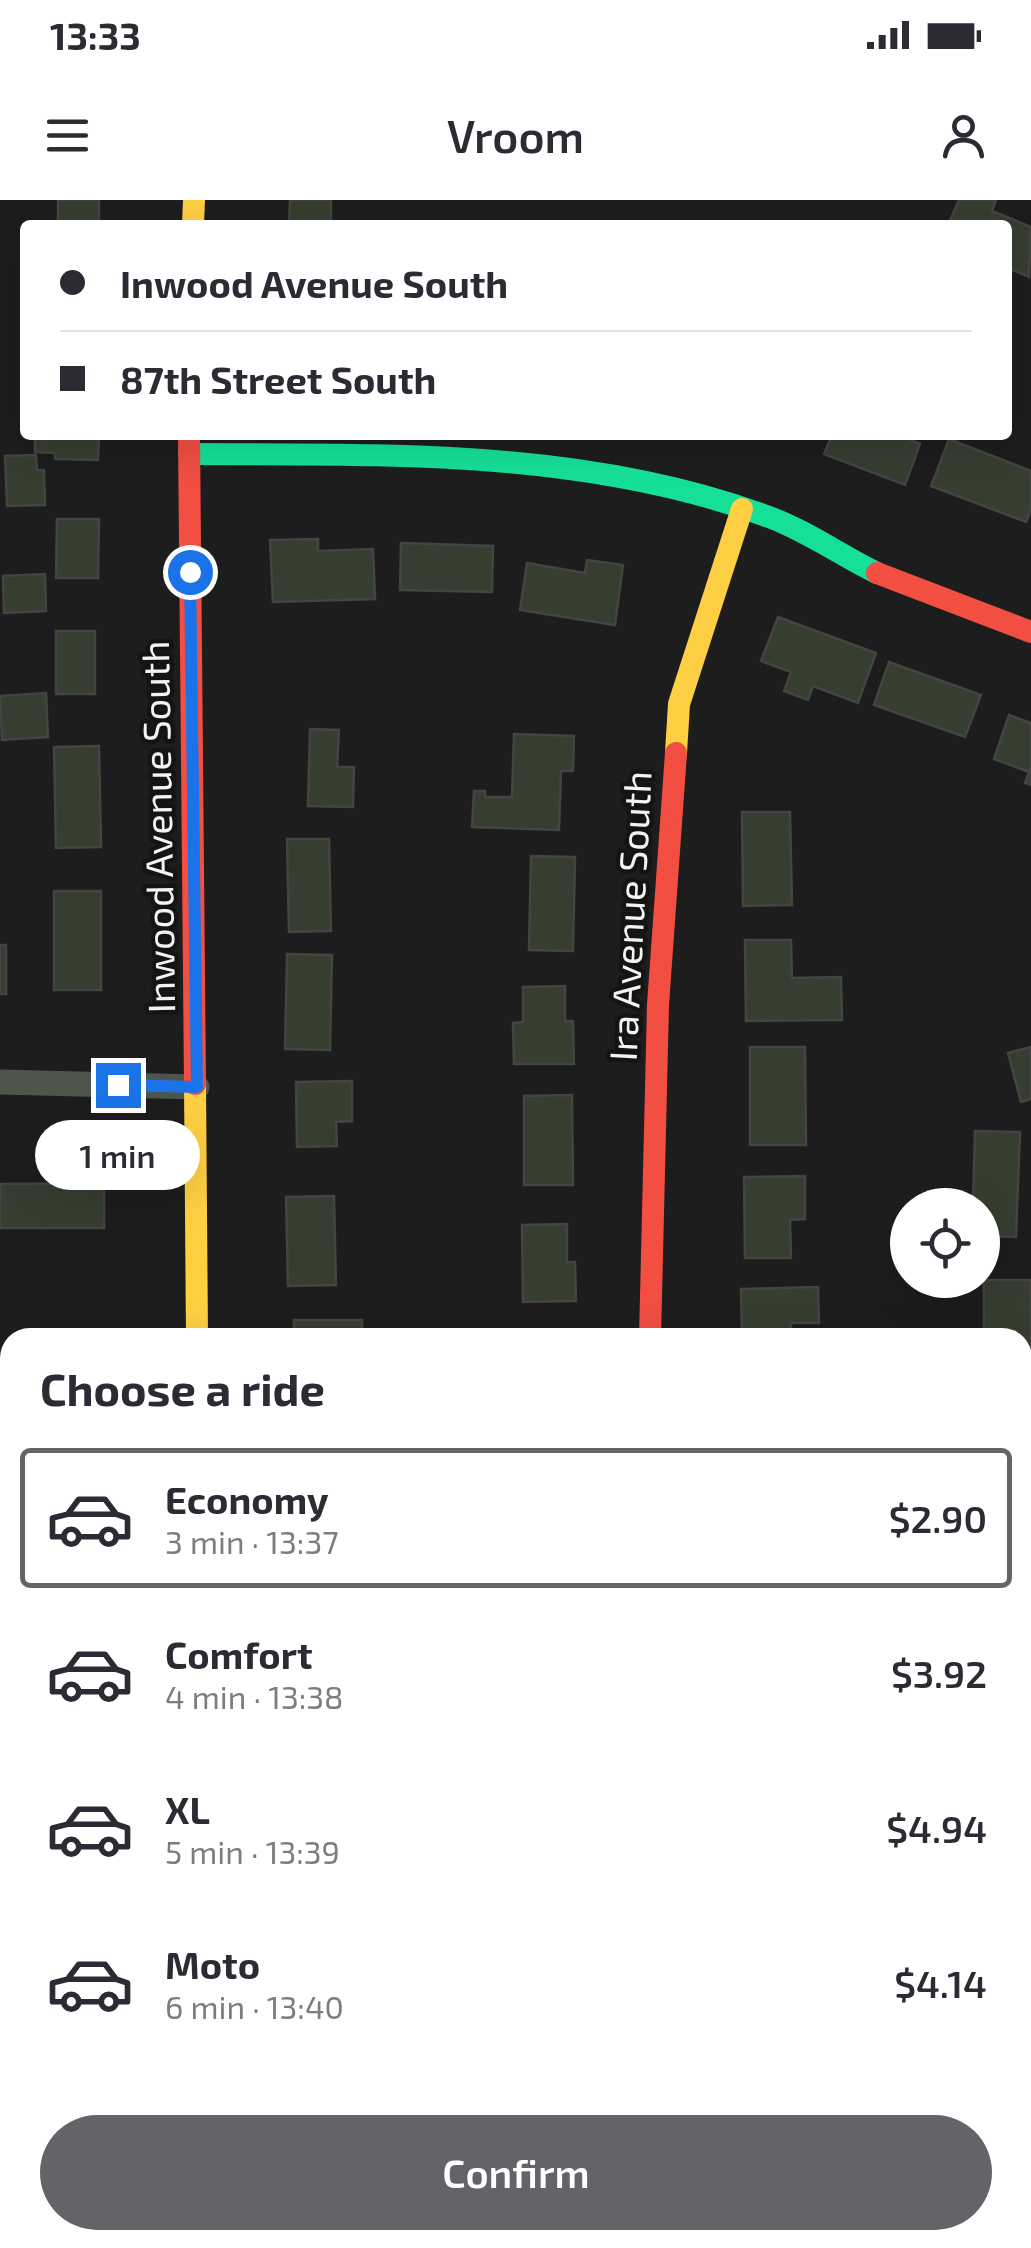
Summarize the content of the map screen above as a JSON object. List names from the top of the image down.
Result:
{
  "streets": {
    "street": ["Inwood Avenue South", "Ira Avenue South"]
  },
  "page": {
    "status": "13:33",
    "header": "Vroom",
    "banner": ["Inwood Avenue South", "87th Street South"],
    "bubble": "1 min",
    "heading": "Choose a ride",
    "list": [
      {
        "name": "Economy",
        "note": "3 min · 13:37",
        "value": "$2.90"
      },
      {
        "name": "Comfort",
        "note": "4 min · 13:38",
        "value": "$3.92"
      },
      {
        "name": "XL",
        "note": "5 min · 13:39",
        "value": "$4.94"
      },
      {
        "name": "Moto",
        "note": "6 min · 13:40",
        "value": "$4.14"
      }
    ],
    "buttons": "Confirm"
  }
}
